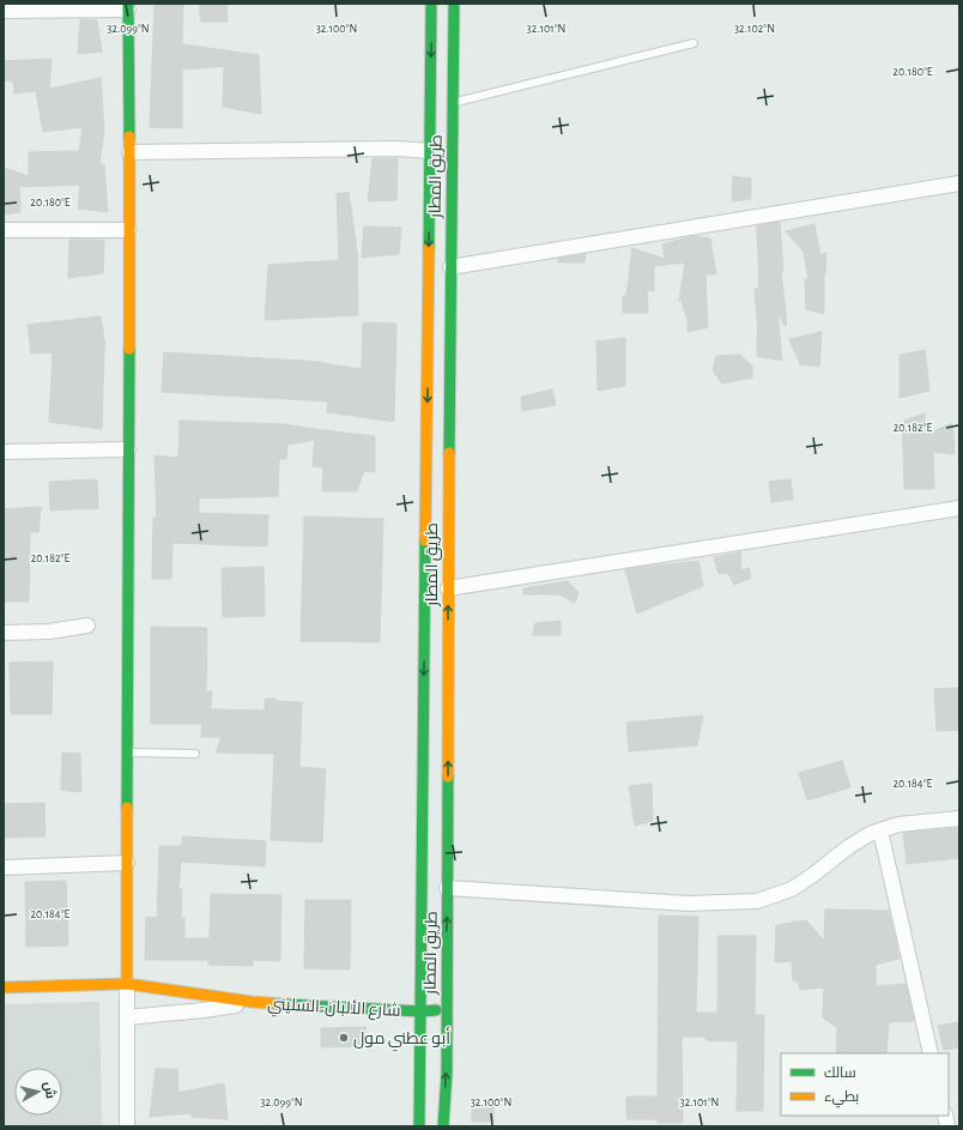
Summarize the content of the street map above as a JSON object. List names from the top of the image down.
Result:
{
  "streets": {
    "main road": ["طريق المطار", "شارع الألبان-السليني"]
  },
  "crossings": [
    ["طريق المطار", "شارع الألبان-السليني"]
  ],
  "places": ["أبو عطني مول"],
  "legend": ["سالك", "بطيء"],
  "north": "right",
  "coordinates": [
    "32.099°N",
    "32.100°N",
    "32.101°N",
    "32.102°N",
    "20.180°E",
    "20.182°E",
    "20.184°E"
  ]
}
